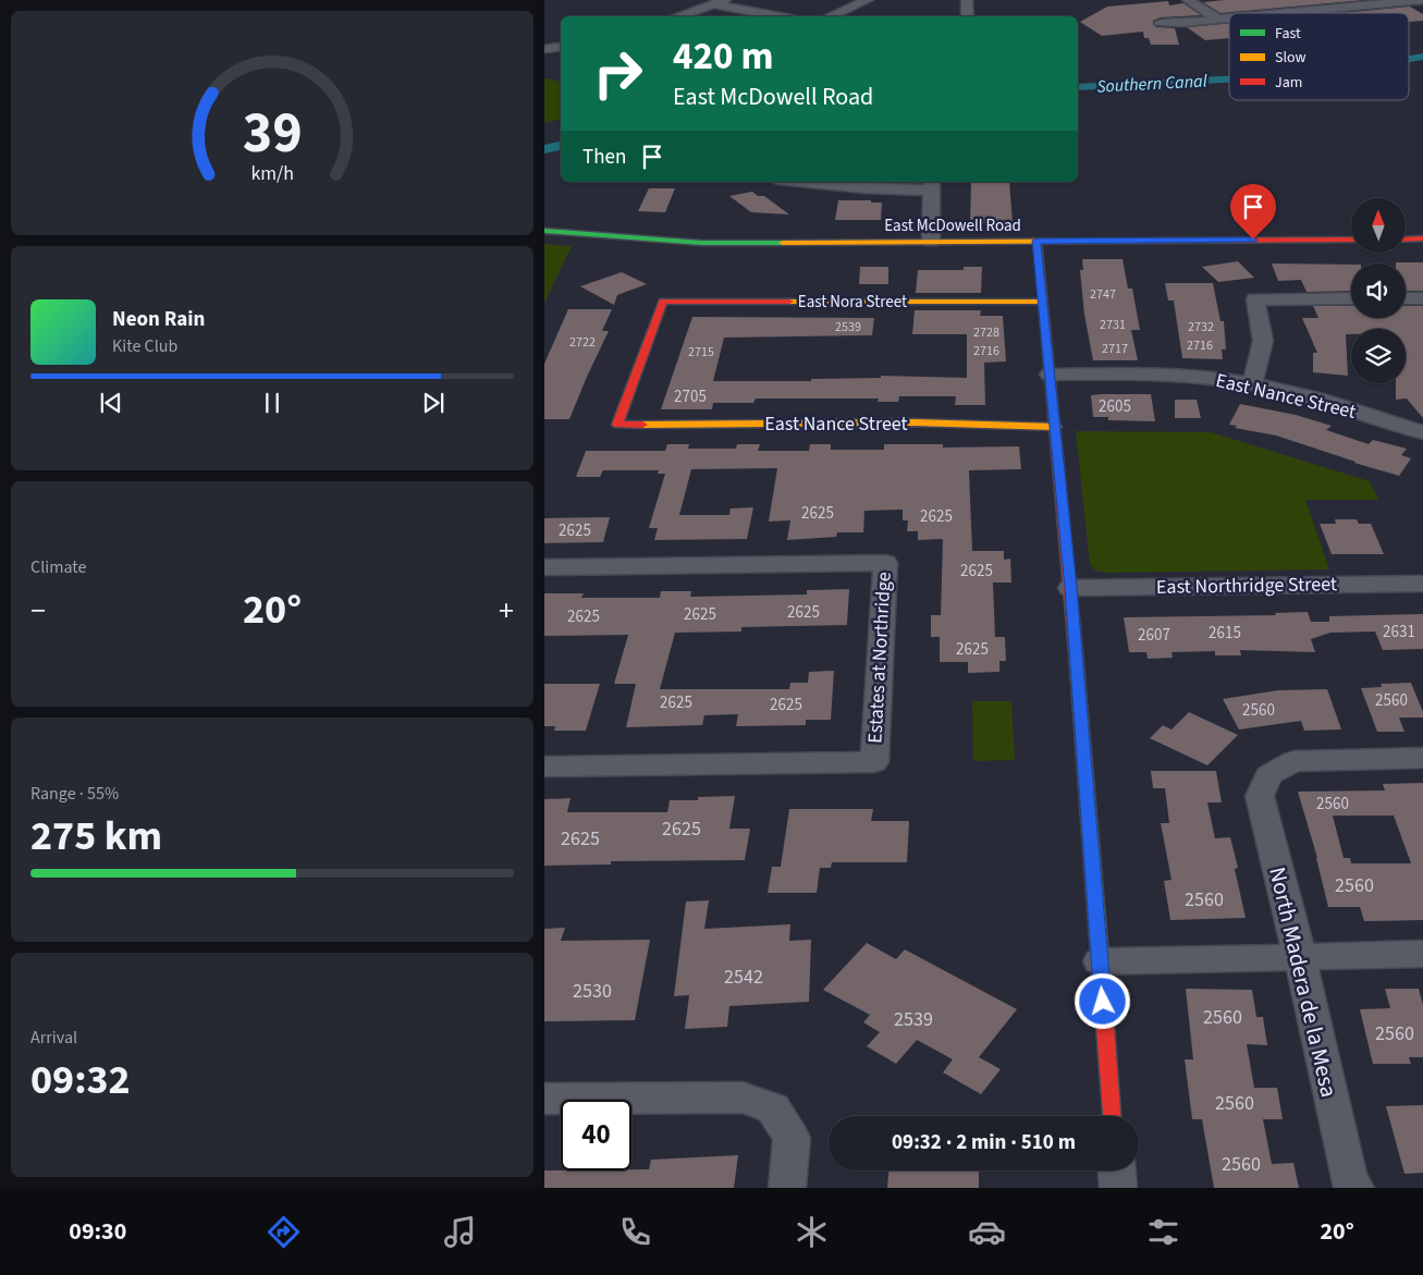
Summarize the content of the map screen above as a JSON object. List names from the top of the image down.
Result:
{
  "streets": {
    "street": [
      "East McDowell Road",
      "East Nora Street",
      "East Nance Street",
      "East Northridge Street",
      "Estates at Northridge",
      "North Madera de la Mesa"
    ]
  },
  "crossings": [
    ["East Nora Street", "East Nance Street"]
  ],
  "water": ["Southern Canal"],
  "house_numbers": [
    "2747",
    "2731",
    "2539",
    "2732",
    "2728",
    "2722",
    "2716",
    "2717",
    "2716",
    "2715",
    "2705",
    "2605",
    "2625",
    "2625",
    "2625",
    "2625",
    "2625",
    "2625",
    "2625",
    "2631",
    "2615",
    "2607",
    "2625",
    "2560",
    "2625",
    "2625",
    "2560",
    "2560",
    "2625",
    "2625",
    "2560",
    "2560",
    "2542",
    "2530",
    "2560",
    "2539",
    "2560",
    "2560",
    "2560"
  ],
  "legend": ["Fast", "Slow", "Jam"],
  "north": "top",
  "page": {
    "turn": ["420 m", "East McDowell Road"],
    "then": "Then",
    "song": ["Neon Rain", "Kite Club"],
    "tile": [
      "Climate",
      ["Range · 55%", "275 km"],
      ["Arrival", "09:32"]
    ],
    "heat": ["−", "20°", "+"],
    "limit": "40",
    "trip": "09:32 · 2 min · 510 m",
    "tabs": ["09:30", "20°"],
    "gauge": ["39", "km/h"]
  }
}
